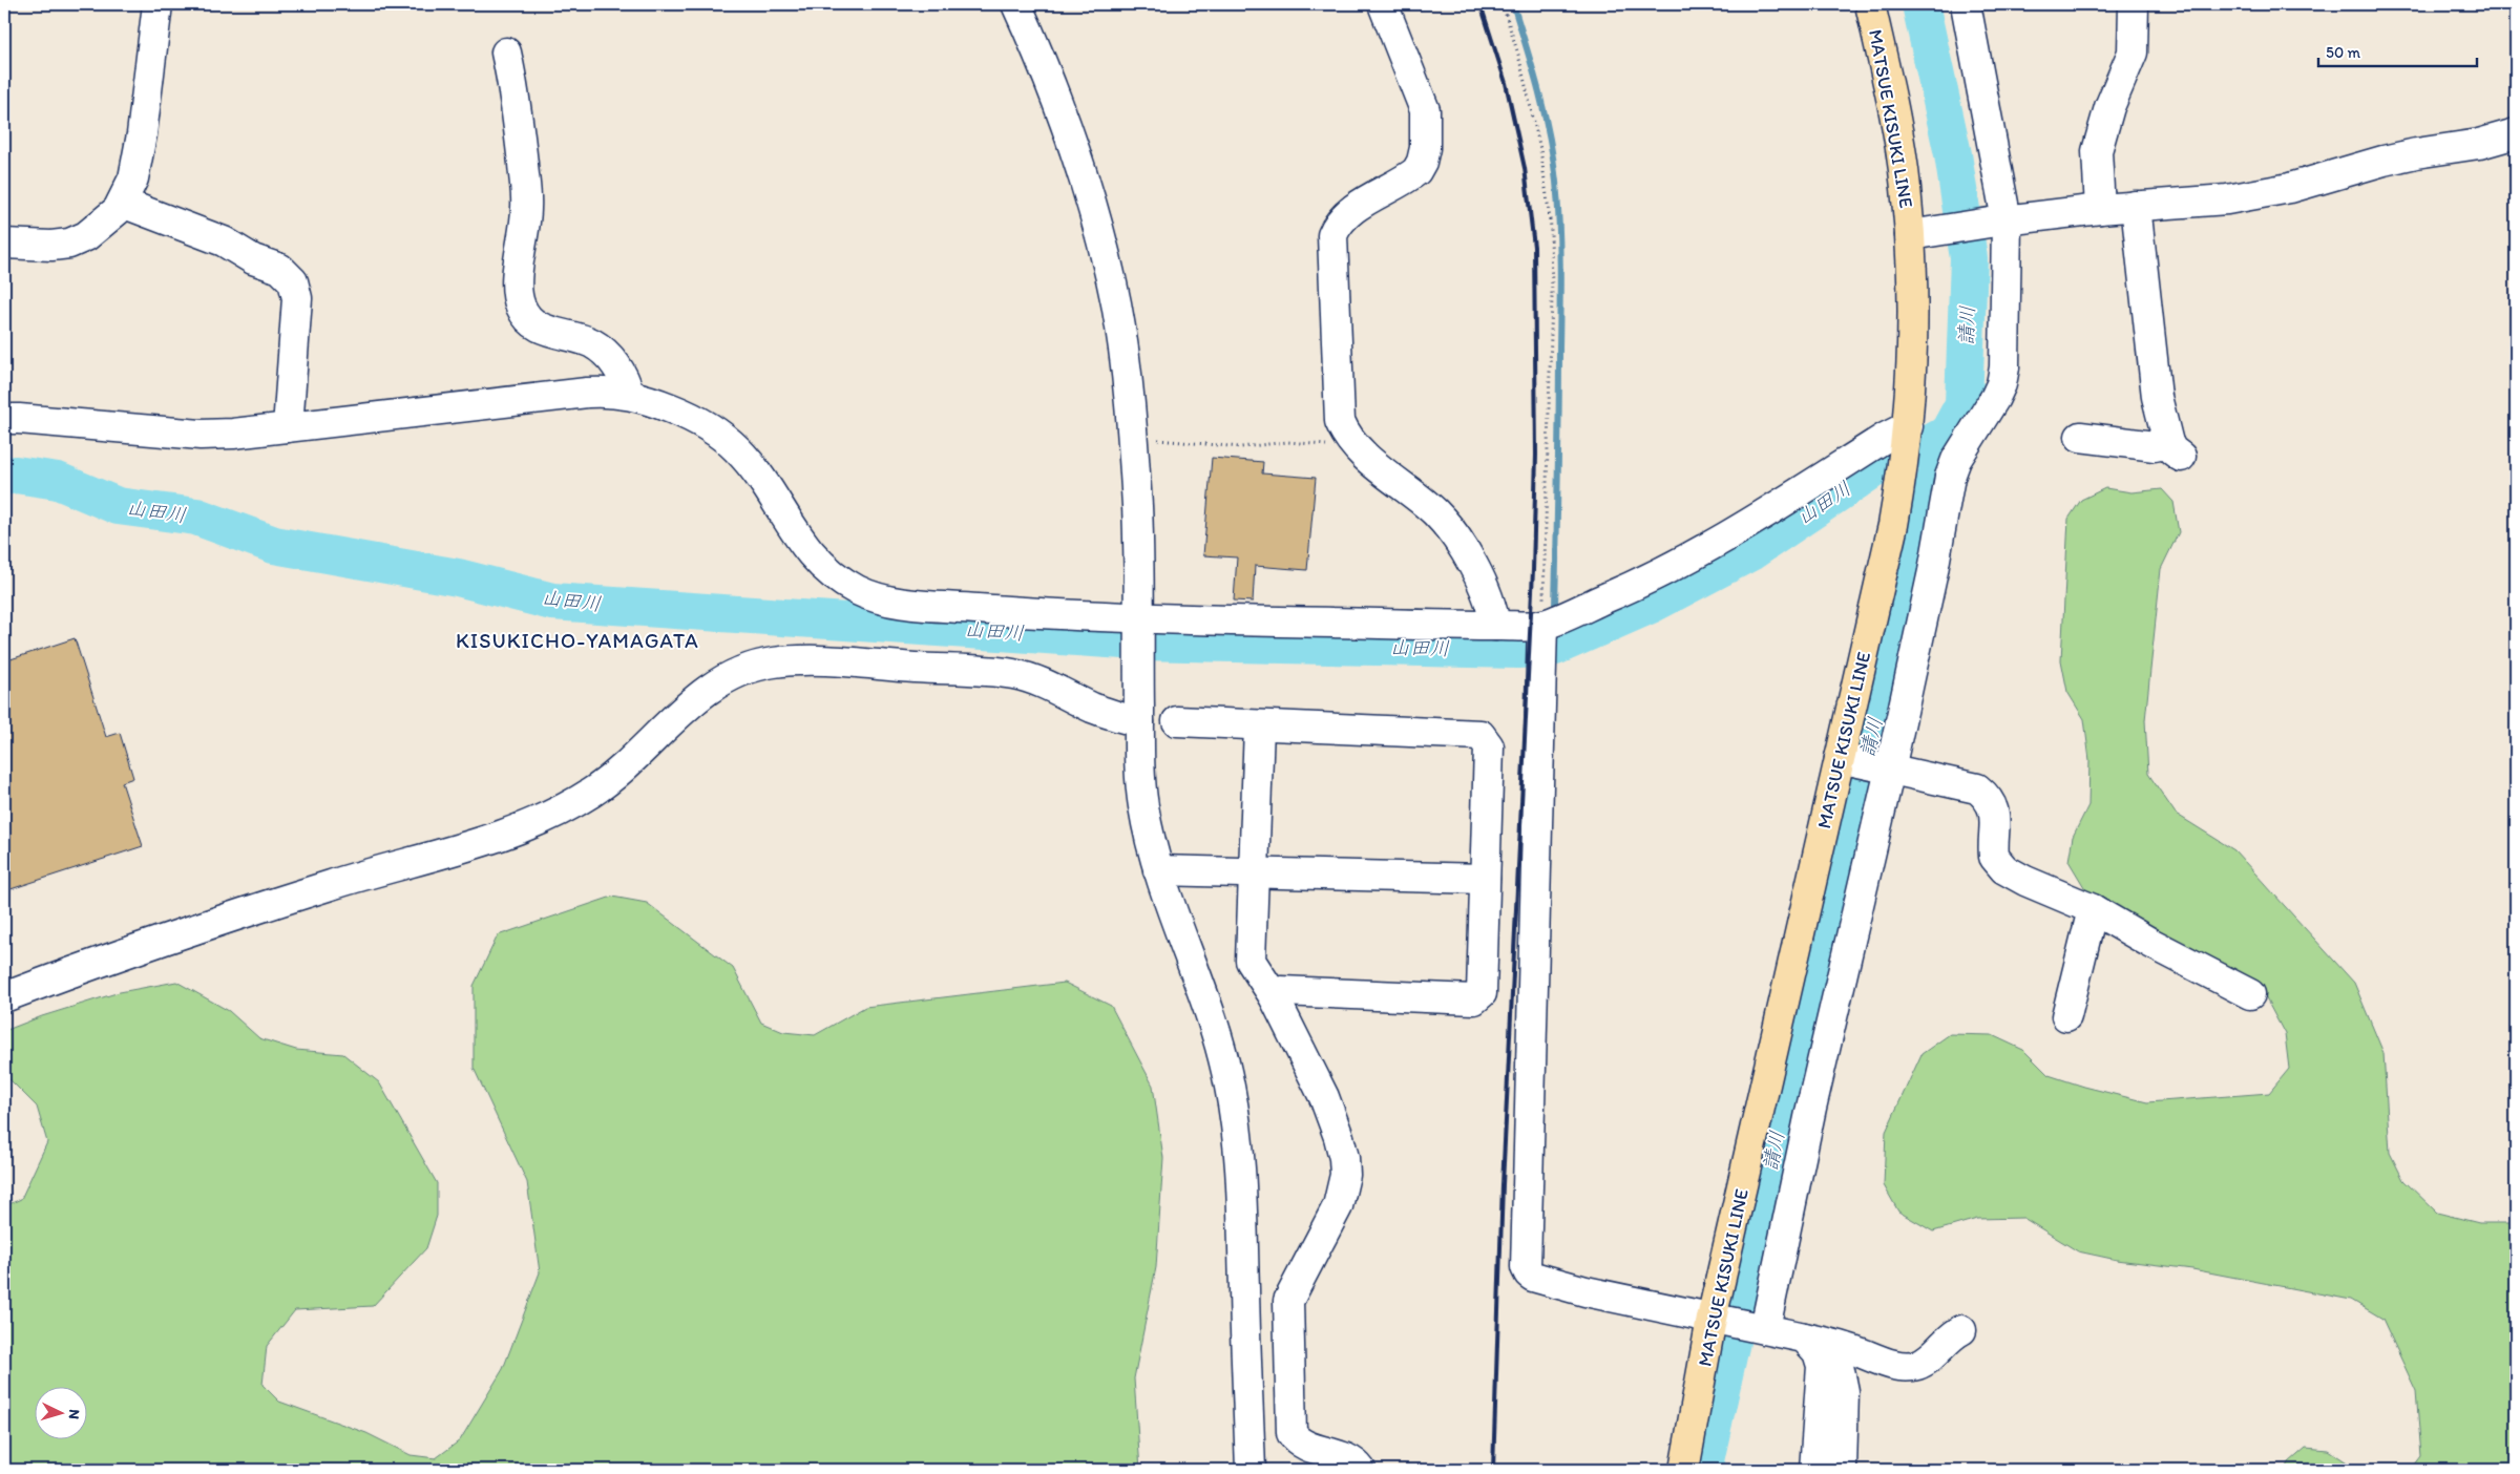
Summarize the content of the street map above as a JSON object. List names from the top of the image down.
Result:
{
  "streets": {
    "main road": ["MATSUE KISUKI LINE"]
  },
  "districts": ["KISUKICHO-YAMAGATA"],
  "water": ["請川", "山田川"],
  "scale_bar": "50 m",
  "north": "right"
}
